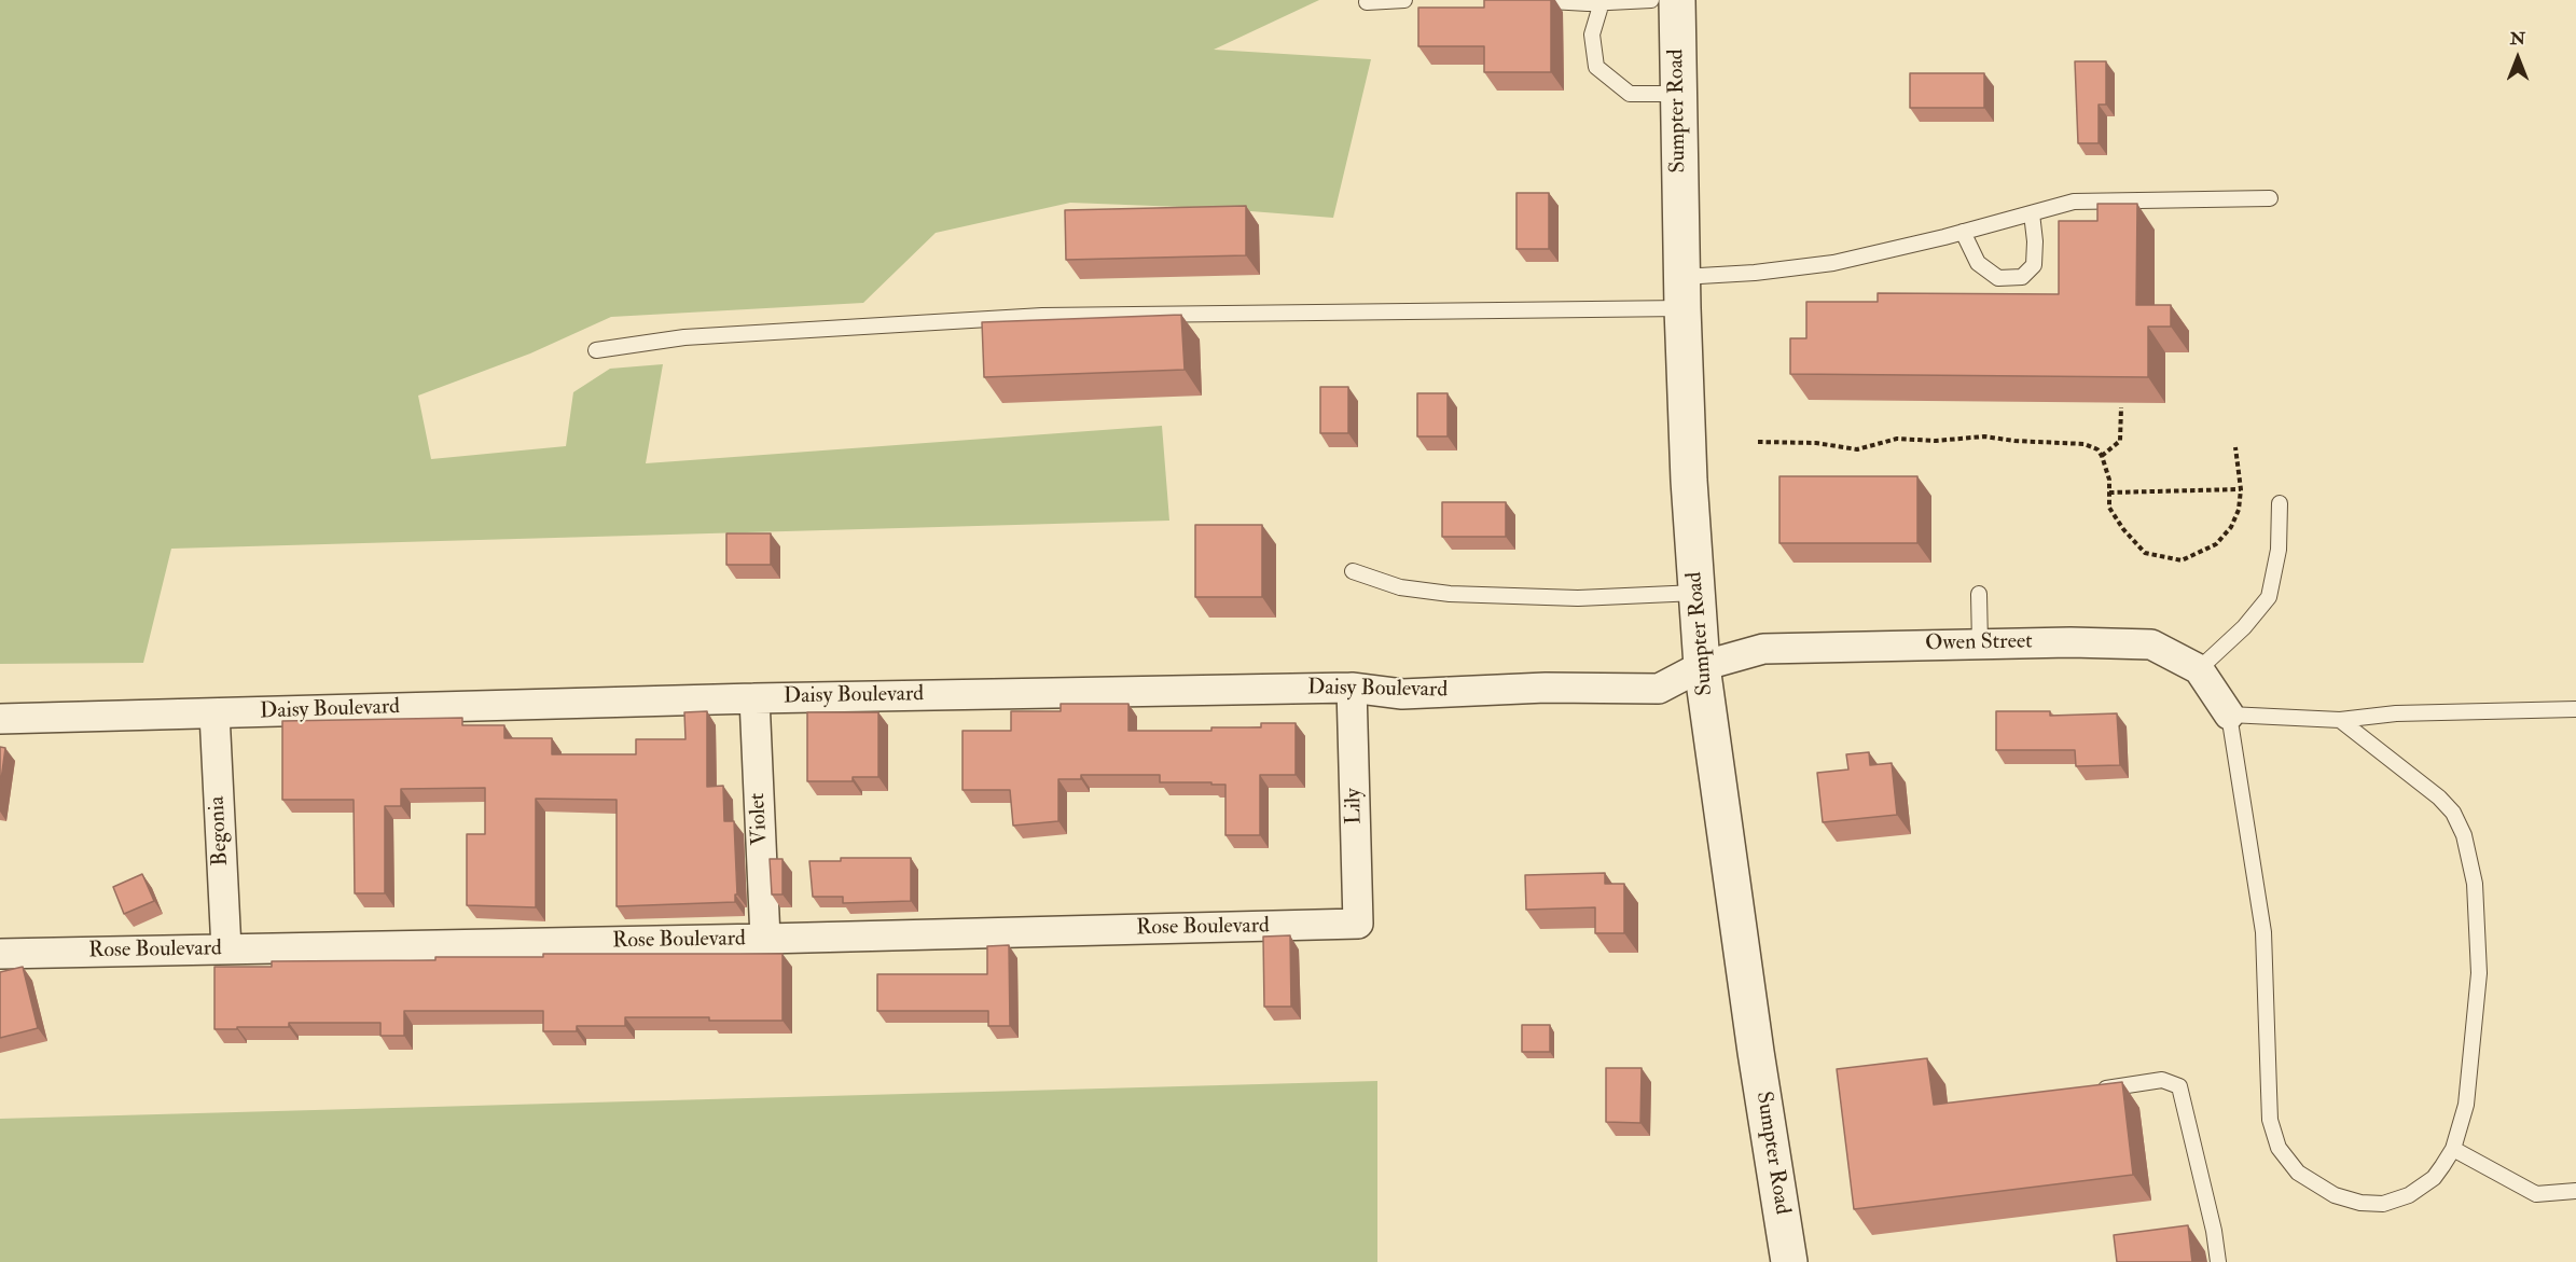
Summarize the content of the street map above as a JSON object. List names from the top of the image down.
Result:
{
  "streets": {
    "street": [
      "Sumpter Road",
      "Owen Street",
      "Daisy Boulevard",
      "Lily",
      "Violet",
      "Begonia",
      "Rose Boulevard"
    ]
  },
  "crossings": [
    ["Sumpter Road", "Owen Street"],
    ["Sumpter Road", "Daisy Boulevard"],
    ["Owen Street", "Daisy Boulevard"],
    ["Daisy Boulevard", "Lily"],
    ["Daisy Boulevard", "Violet"],
    ["Daisy Boulevard", "Begonia"],
    ["Lily", "Rose Boulevard"],
    ["Violet", "Rose Boulevard"],
    ["Begonia", "Rose Boulevard"]
  ],
  "north": "top"
}
